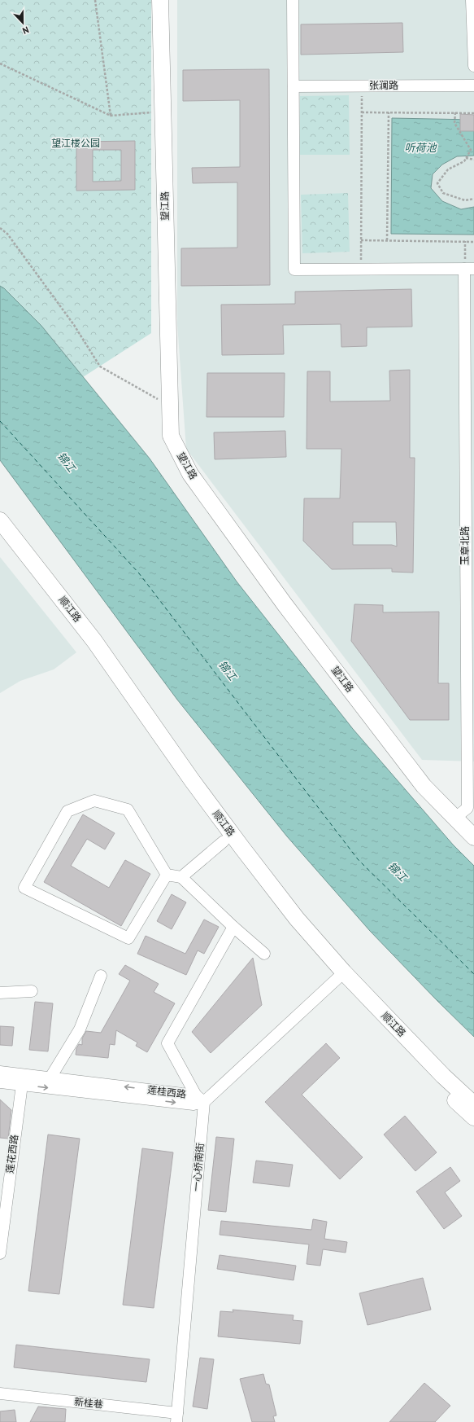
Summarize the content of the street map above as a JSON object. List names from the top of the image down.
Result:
{
  "streets": {
    "main road": ["望江路", "顺江路"],
    "street": [
      "张澜路",
      "玉章北路",
      "莲桂西路",
      "莲花西路",
      "一心桥南街",
      "新桂巷"
    ]
  },
  "crossings": [
    ["望江路", "玉章北路"],
    ["莲桂西路", "莲花西路"],
    ["莲桂西路", "一心桥南街"],
    ["一心桥南街", "新桂巷"]
  ],
  "water": ["听荷池", "锦江"],
  "parks": ["望江楼公园"],
  "north": "bottom"
}
